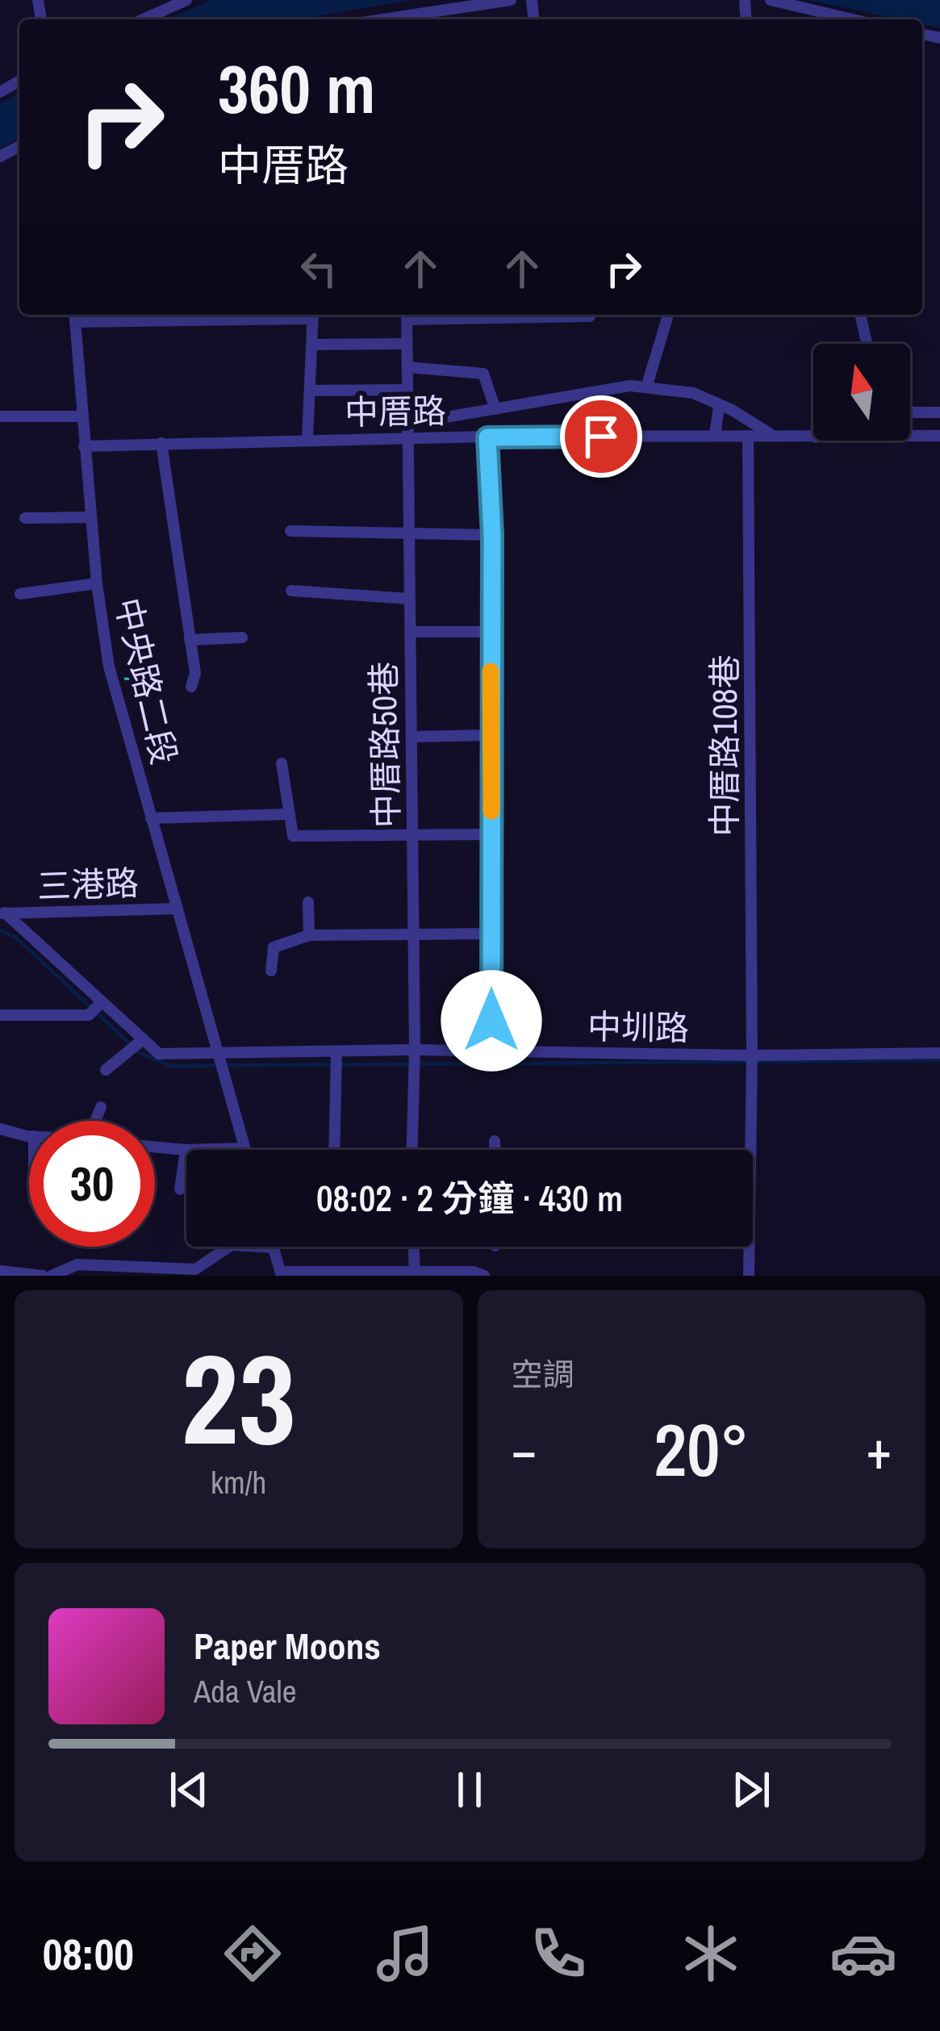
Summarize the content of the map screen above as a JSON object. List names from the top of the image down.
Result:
{
  "streets": {
    "street": [
      "中厝路",
      "中央路二段",
      "中厝路50巷",
      "中厝路108巷",
      "三港路",
      "中圳路"
    ]
  },
  "crossings": [
    ["中厝路", "中央路二段"],
    ["中厝路", "中厝路50巷"],
    ["中厝路", "中厝路108巷"],
    ["中央路二段", "三港路"],
    ["中央路二段", "中圳路"],
    ["中厝路50巷", "中圳路"],
    ["中厝路108巷", "中圳路"]
  ],
  "north": "top",
  "page": {
    "turn": ["360 m", "中厝路"],
    "limit": "30",
    "trip": "08:02 · 2 分鐘 · 430 m",
    "tile": [
      ["23", "km/h"],
      "空調"
    ],
    "heat": ["−", "20°", "+"],
    "song": ["Paper Moons", "Ada Vale"],
    "tabs": "08:00"
  }
}
